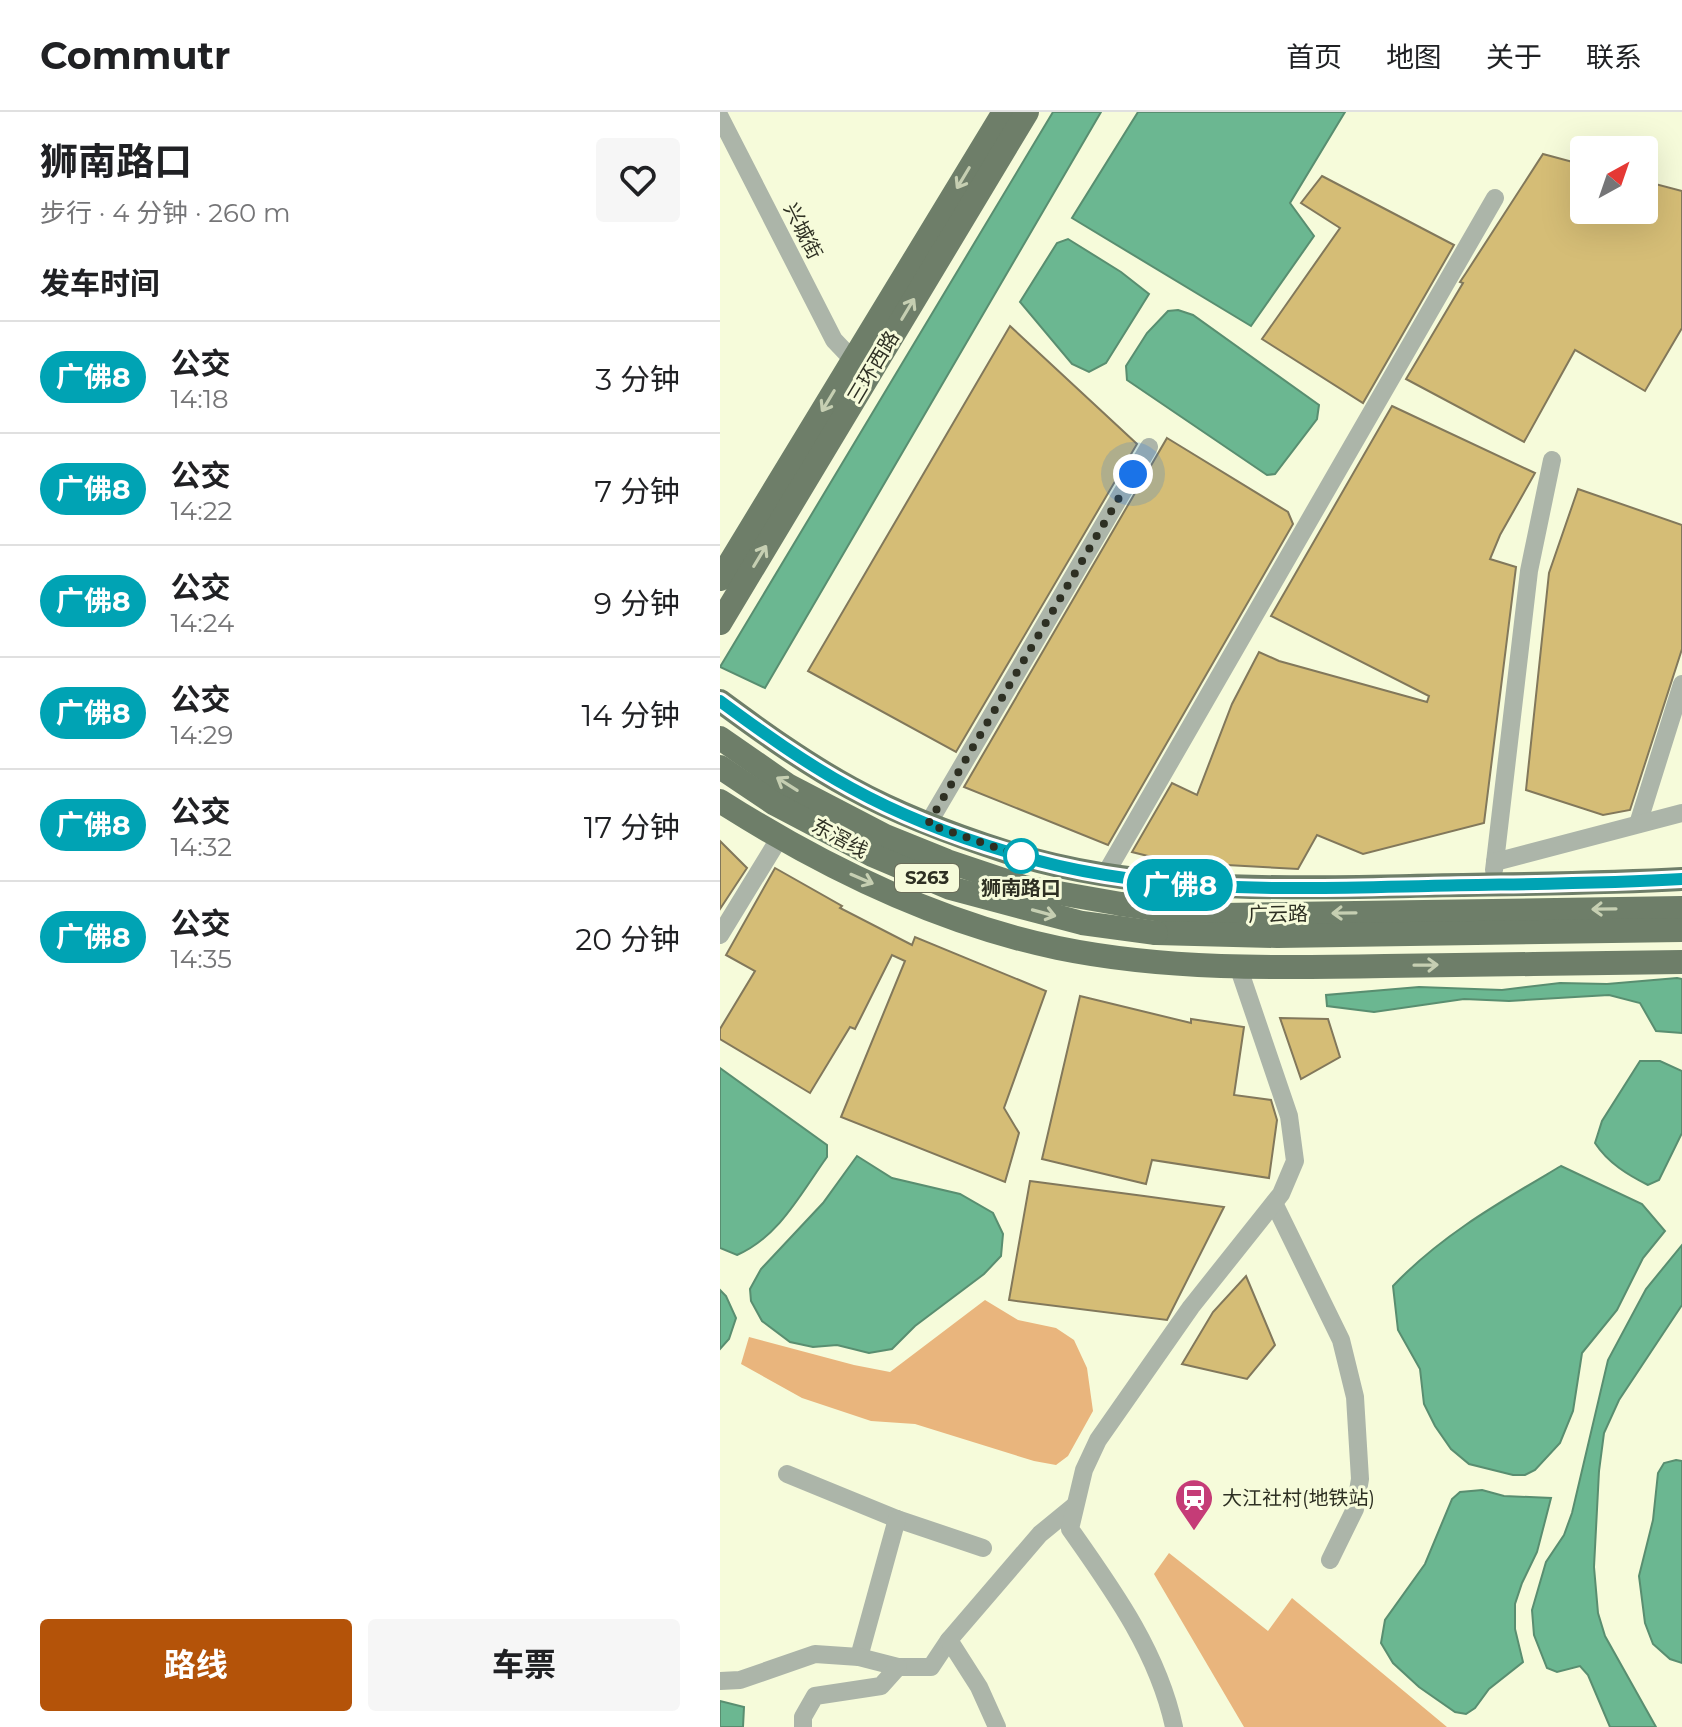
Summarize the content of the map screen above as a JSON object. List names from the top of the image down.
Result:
{
  "streets": {
    "main road": [
      "三环西路",
      "东滘线",
      "S263",
      "广云路"
    ],
    "street": ["兴城街"]
  },
  "crossings": [
    ["兴城街", "三环西路"],
    ["东滘线", "广云路"]
  ],
  "places": {
    "other": ["狮南路口"],
    "station": ["大江社村(地铁站)"]
  },
  "lines": ["bus line 广佛8"],
  "north": "top right",
  "page": {
    "header": "Commutr",
    "nav": [
      "首页",
      "地图",
      "关于",
      "联系"
    ],
    "heading": [
      ["狮南路口", "步行 · 4 分钟 · 260 m"],
      "发车时间"
    ],
    "on_map": "广佛8",
    "list": [
      {
        "mark": "广佛8",
        "name": "公交",
        "note": "14:18",
        "value": "3 分钟"
      },
      {
        "mark": "广佛8",
        "name": "公交",
        "note": "14:22",
        "value": "7 分钟"
      },
      {
        "mark": "广佛8",
        "name": "公交",
        "note": "14:24",
        "value": "9 分钟"
      },
      {
        "mark": "广佛8",
        "name": "公交",
        "note": "14:29",
        "value": "14 分钟"
      },
      {
        "mark": "广佛8",
        "name": "公交",
        "note": "14:32",
        "value": "17 分钟"
      },
      {
        "mark": "广佛8",
        "name": "公交",
        "note": "14:35",
        "value": "20 分钟"
      }
    ],
    "buttons": ["路线", "车票"]
  }
}
